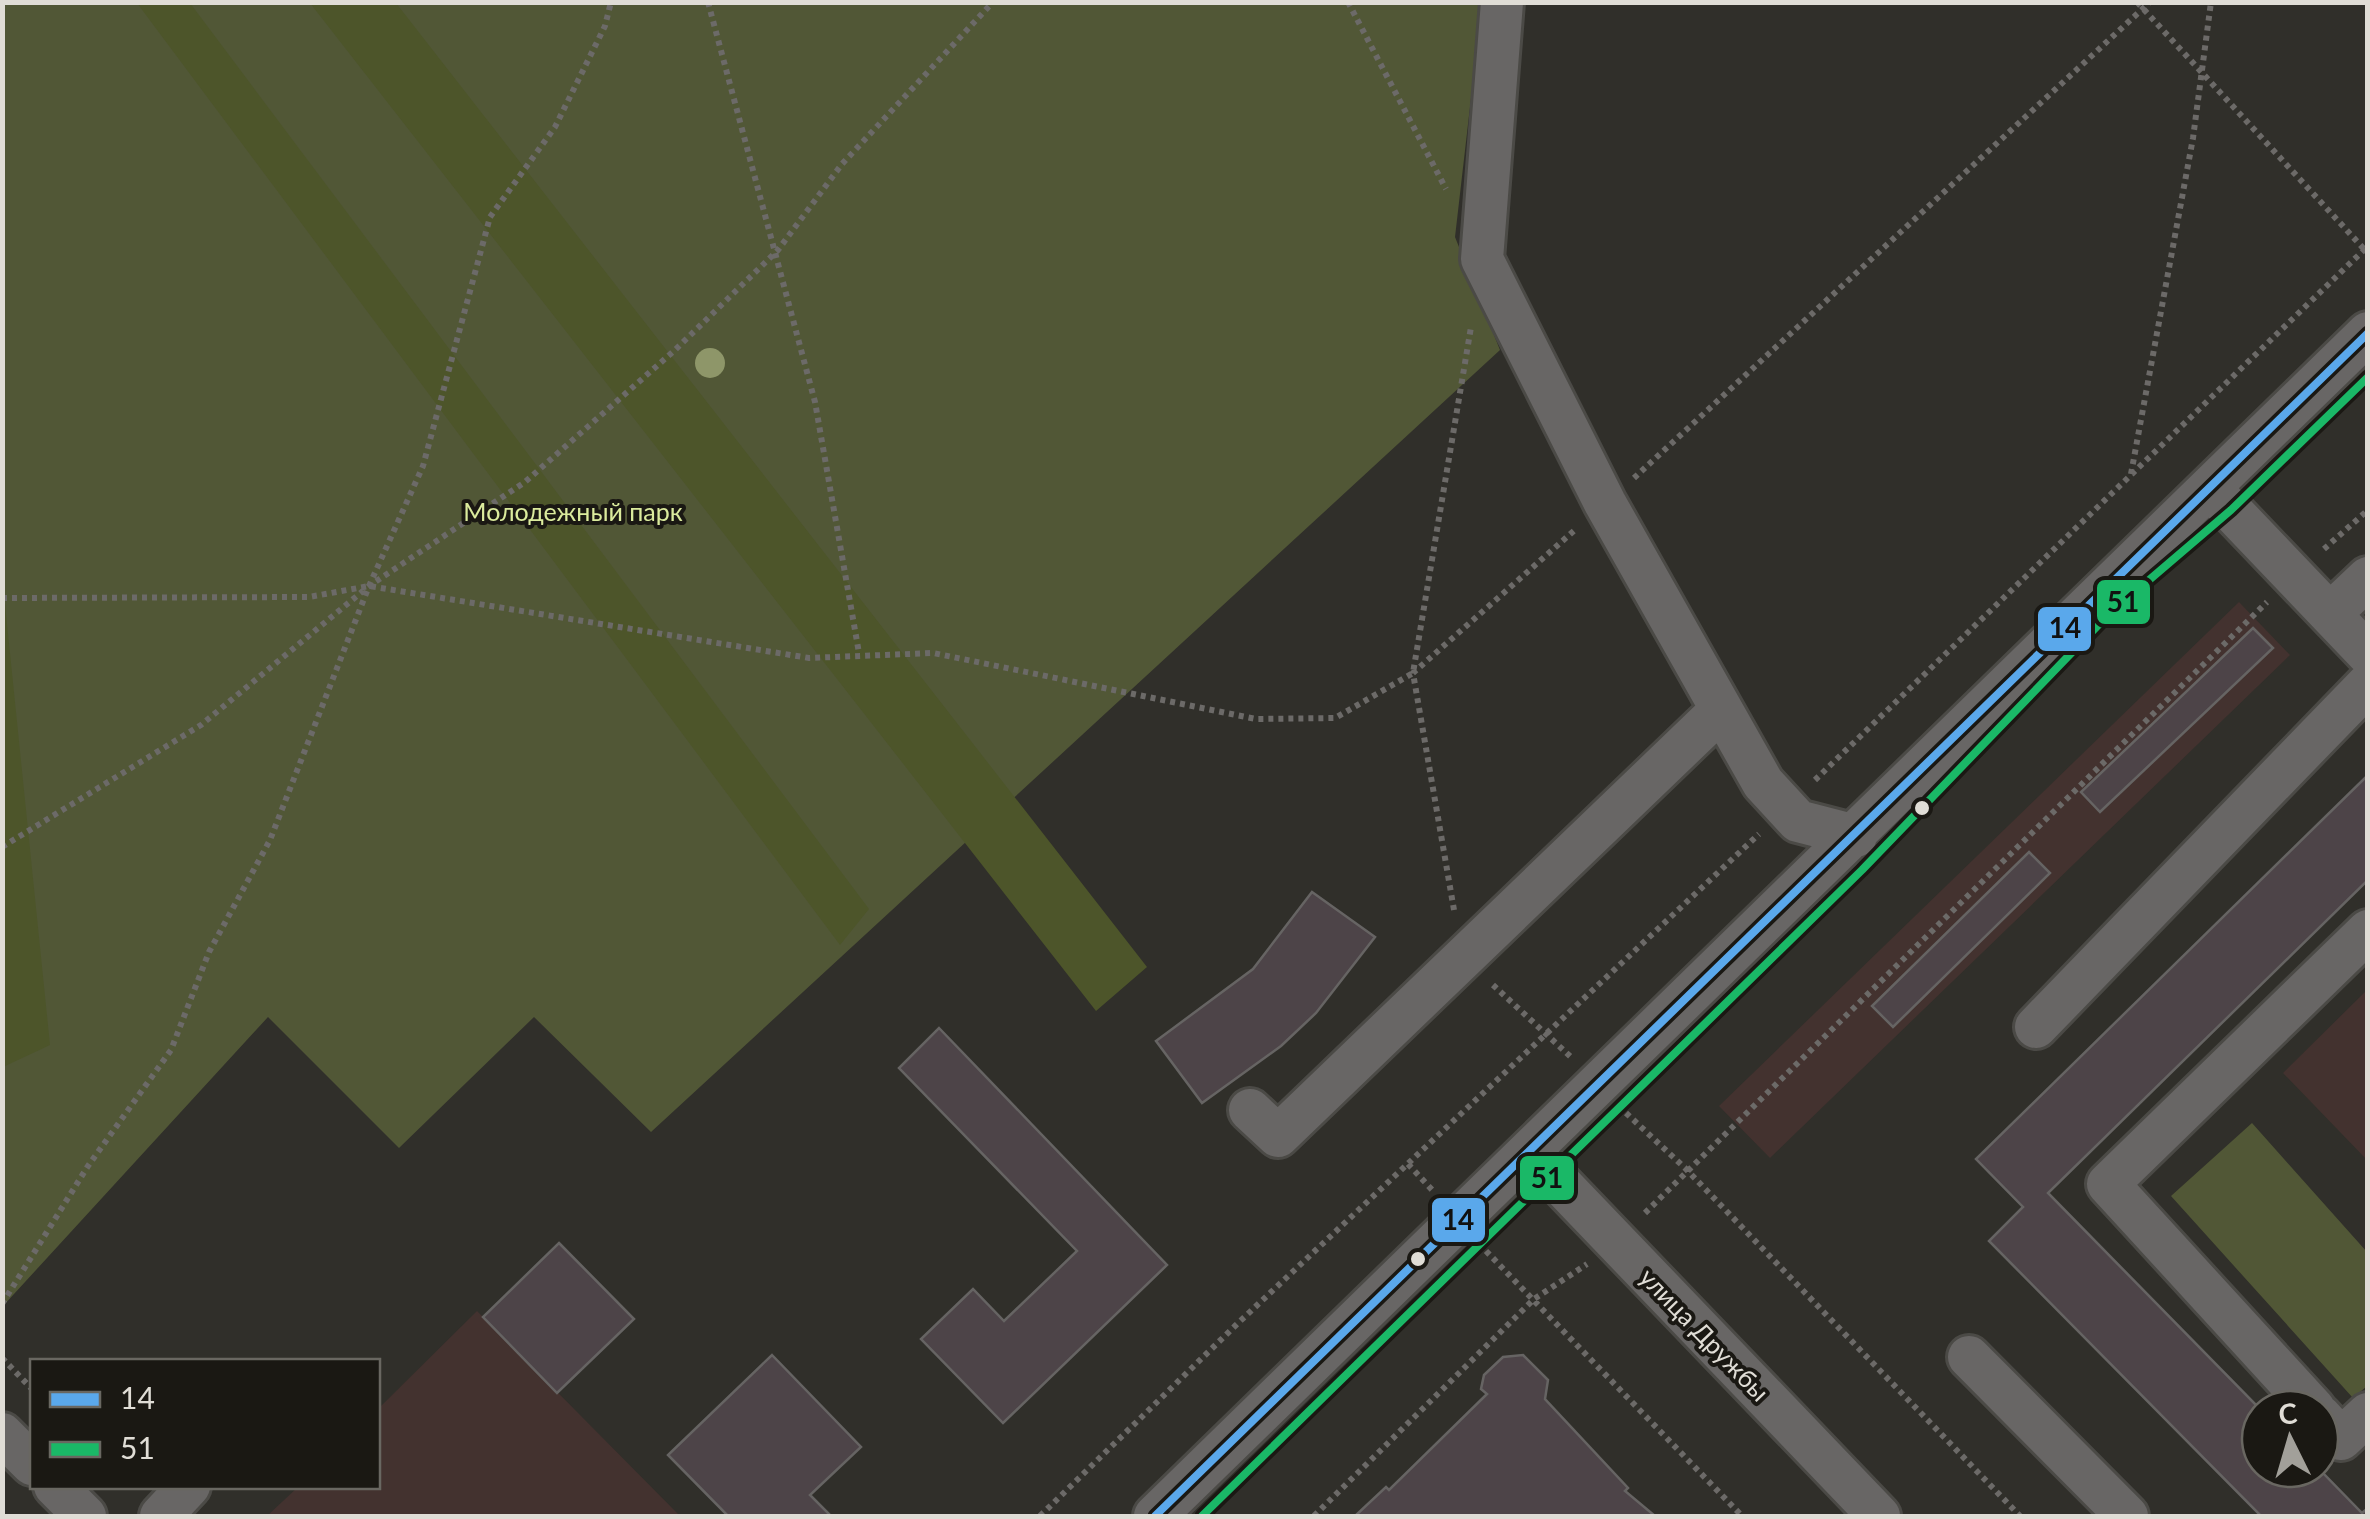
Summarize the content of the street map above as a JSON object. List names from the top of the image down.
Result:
{
  "streets": {
    "street": ["улица Дружбы"]
  },
  "parks": ["Молодежный парк"],
  "lines": ["transit line 14", "transit line 51"],
  "legend": ["14", "51"],
  "north": "top"
}
